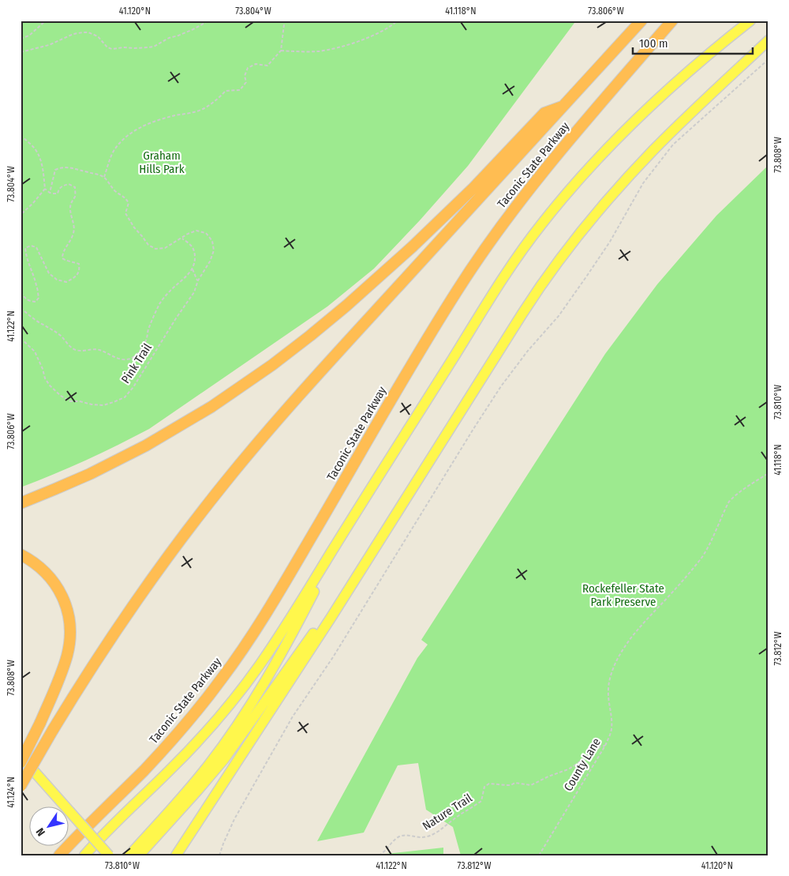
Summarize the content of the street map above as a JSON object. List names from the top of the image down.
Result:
{
  "streets": {
    "highway": ["Taconic State Parkway"],
    "path": ["Pink Trail", "County Lane", "Nature Trail"]
  },
  "crossings": [
    ["County Lane", "Nature Trail"]
  ],
  "parks": ["Graham Hills Park", "Rockefeller State Park Preserve"],
  "scale_bar": "100 m",
  "north": "bottom left",
  "coordinates": [
    "41.120°N",
    "73.804°W",
    "41.118°N",
    "73.806°W",
    "73.808°W",
    "41.122°N",
    "73.810°W",
    "73.812°W",
    "41.124°N"
  ]
}
